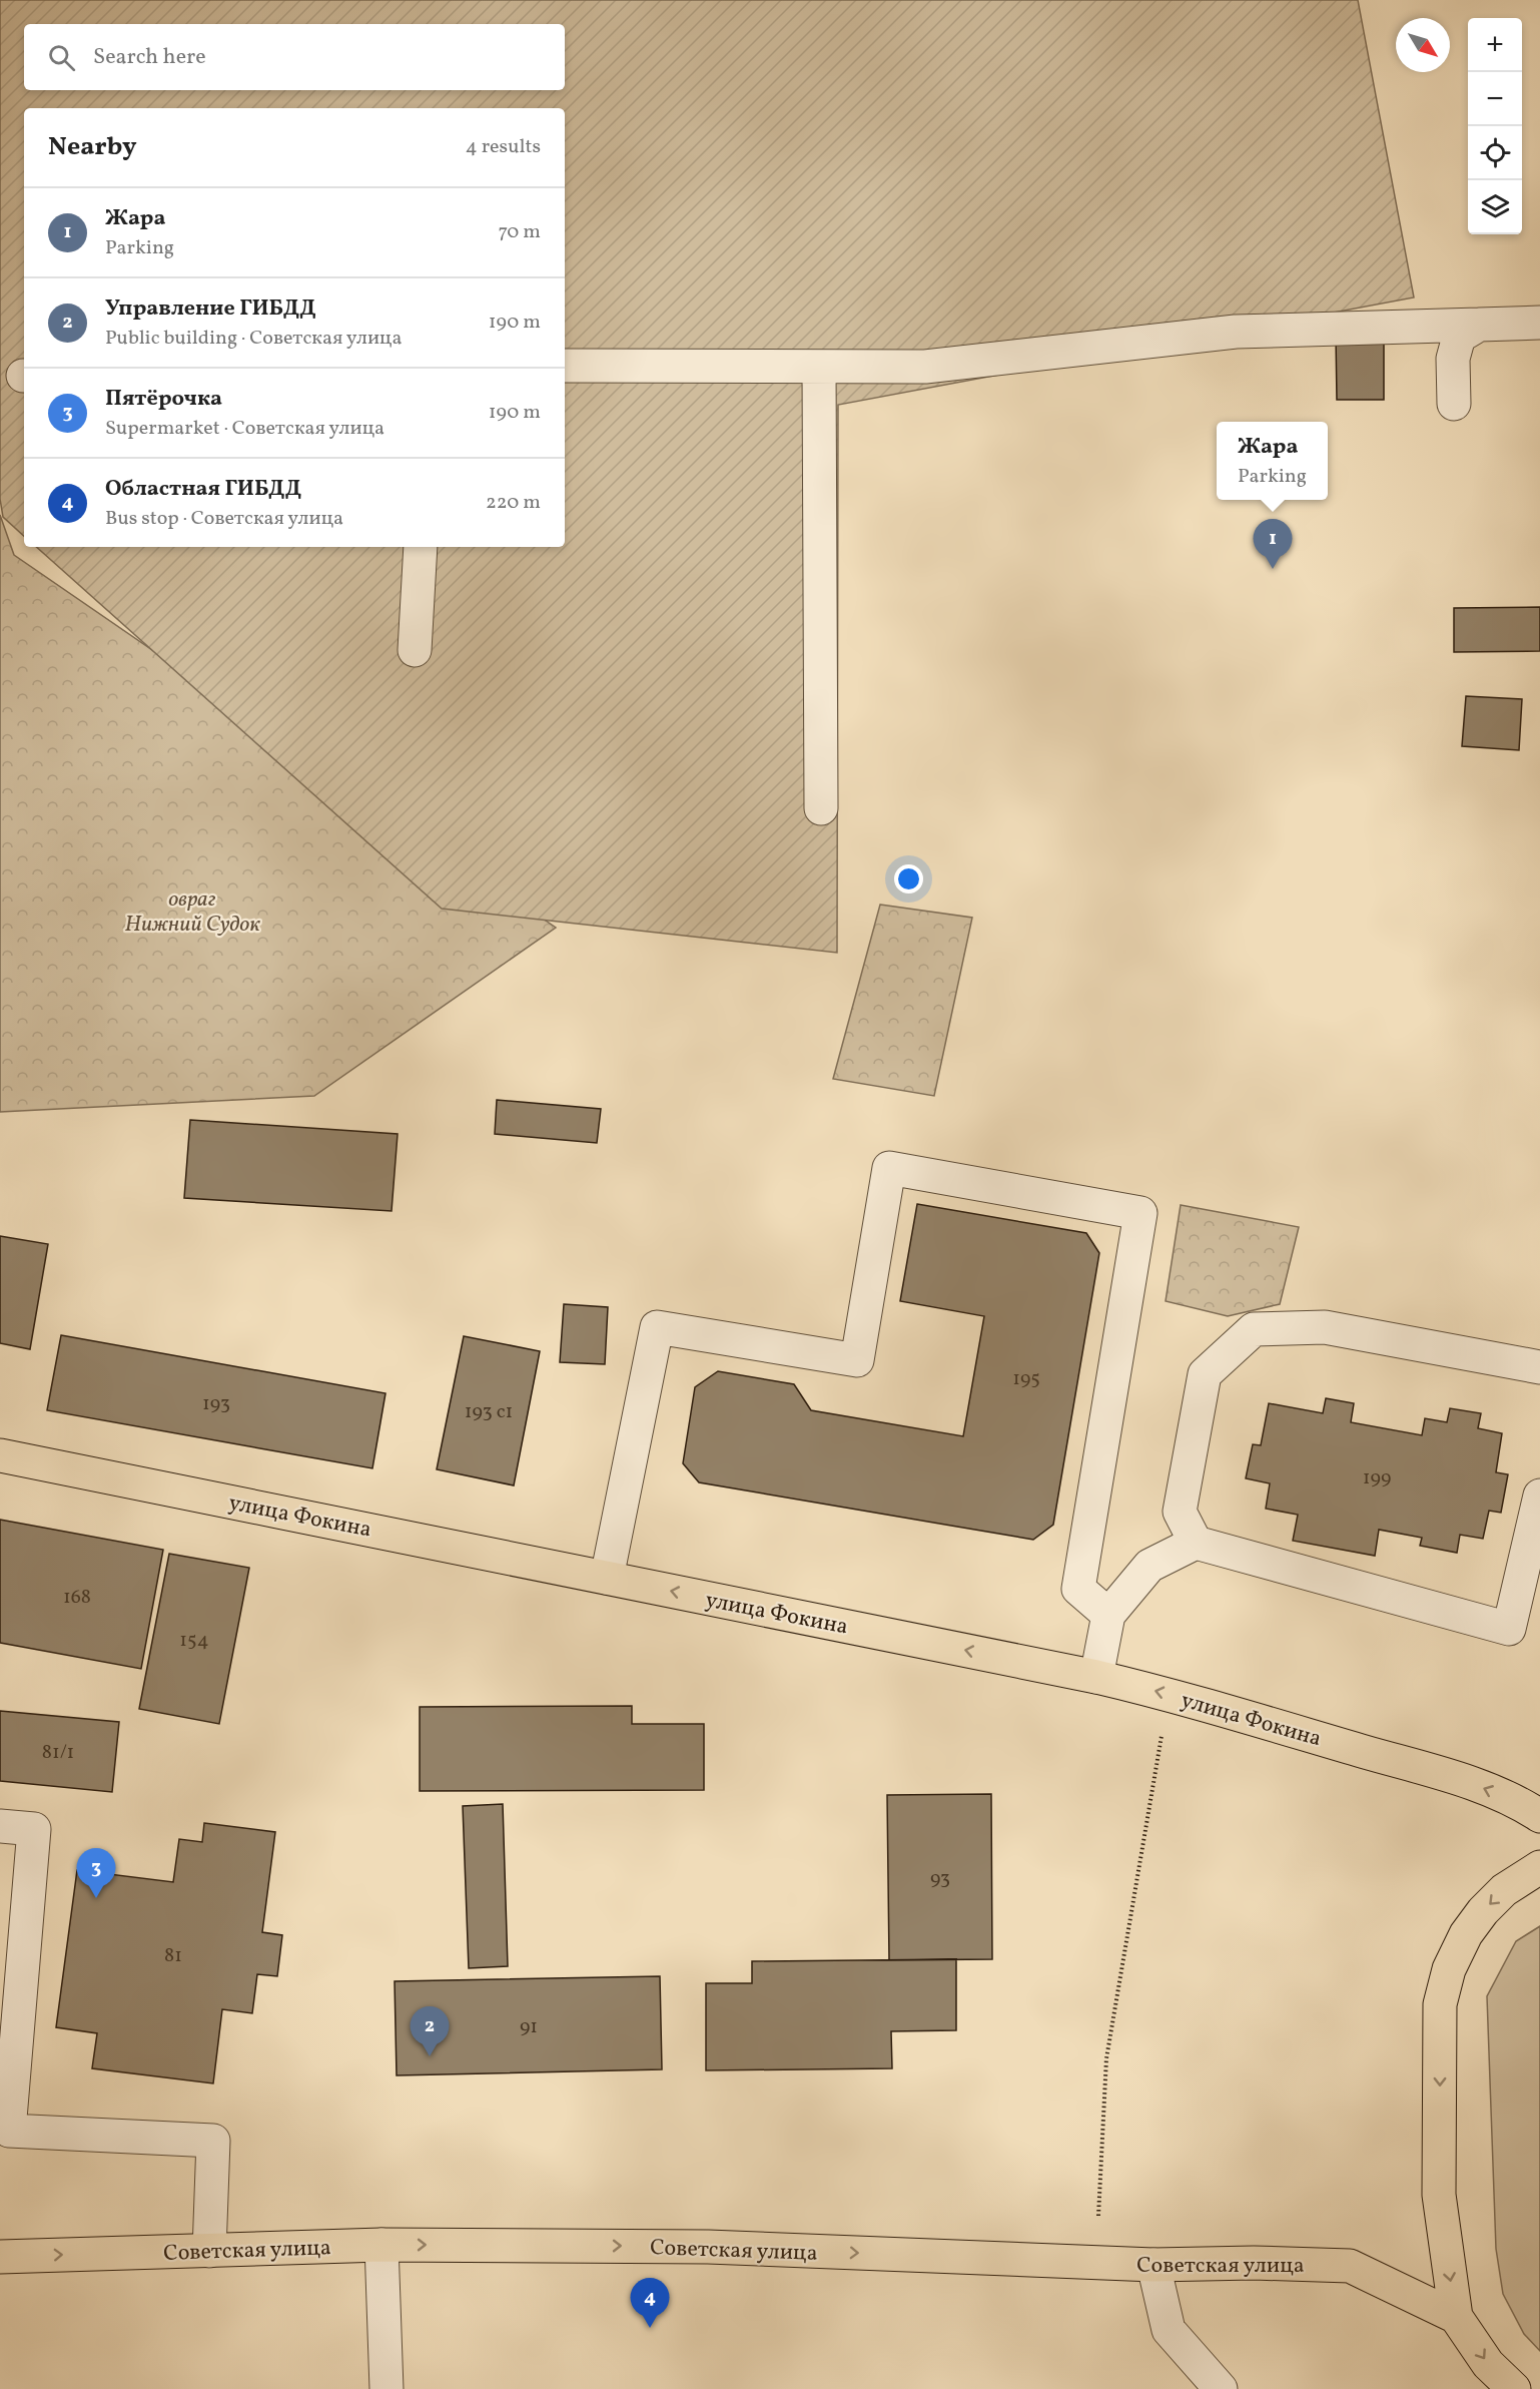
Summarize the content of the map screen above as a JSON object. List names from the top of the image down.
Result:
{
  "streets": {
    "main road": ["улица Фокина", "Советская улица"]
  },
  "one_way": ["улица Фокина", "Советская улица"],
  "parks": ["овраг Нижний Судок"],
  "house_numbers": [
    "195",
    "193",
    "193 с1",
    "199",
    "168",
    "154",
    "81/1",
    "93",
    "81",
    "91"
  ],
  "north": "bottom right",
  "page": {
    "map_buttons": ["+", "−"],
    "search": "Search here",
    "heading": ["Nearby", "4 results"],
    "list": [
      {
        "mark": "1",
        "name": "Жара",
        "note": "Parking",
        "value": "70 m"
      },
      {
        "mark": "2",
        "name": "Управление ГИБДД",
        "note": "Public building · Советская улица",
        "value": "190 m"
      },
      {
        "mark": "3",
        "name": "Пятёрочка",
        "note": "Supermarket · Советская улица",
        "value": "190 m"
      },
      {
        "mark": "4",
        "name": "Областная ГИБДД",
        "note": "Bus stop · Советская улица",
        "value": "220 m"
      }
    ],
    "popup": ["Жара", "Parking"],
    "pins": [
      "1",
      "3",
      "2",
      "4"
    ]
  }
}
